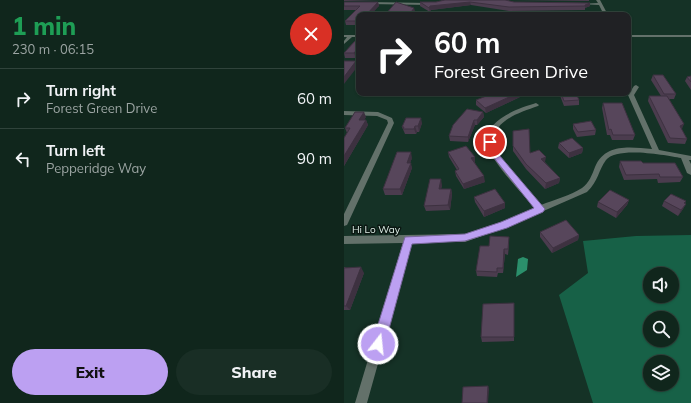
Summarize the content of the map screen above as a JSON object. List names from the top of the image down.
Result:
{
  "streets": {
    "street": ["Hi Lo Way"]
  },
  "page": {
    "heading": ["1 min", "230 m · 06:15"],
    "turn": ["60 m", "Forest Green Drive"],
    "list": [
      {
        "name": "Turn right",
        "note": "Forest Green Drive",
        "value": "60 m"
      },
      {
        "name": "Turn left",
        "note": "Pepperidge Way",
        "value": "90 m"
      }
    ],
    "buttons": ["Exit", "Share"]
  }
}
